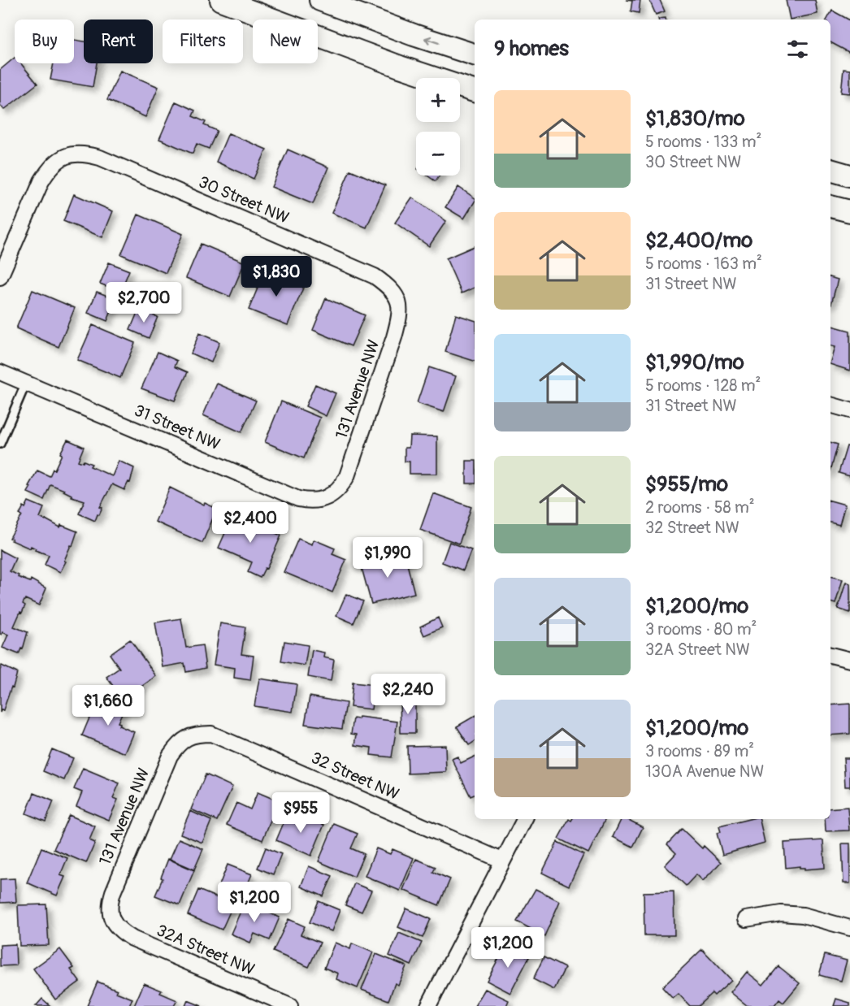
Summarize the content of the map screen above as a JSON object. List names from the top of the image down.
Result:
{
  "streets": {
    "street": [
      "30 Street NW",
      "131 Avenue NW",
      "31 Street NW",
      "32 Street NW",
      "32A Street NW"
    ]
  },
  "crossings": [
    ["30 Street NW", "131 Avenue NW"],
    ["131 Avenue NW", "31 Street NW"],
    ["131 Avenue NW", "32 Street NW"],
    ["131 Avenue NW", "32A Street NW"]
  ],
  "page": {
    "chip": [
      "Buy",
      "Rent",
      "Filters",
      "New"
    ],
    "heading": "9 homes",
    "map_buttons": ["+", "−"],
    "list": [
      {
        "name": "$1,830/mo",
        "note": "5 rooms · 133 m² · 30 Street NW"
      },
      {
        "name": "$2,400/mo",
        "note": "5 rooms · 163 m² · 31 Street NW"
      },
      {
        "name": "$1,990/mo",
        "note": "5 rooms · 128 m² · 31 Street NW"
      },
      {
        "name": "$955/mo",
        "note": "2 rooms · 58 m² · 32 Street NW"
      },
      {
        "name": "$1,200/mo",
        "note": "3 rooms · 80 m² · 32A Street NW"
      },
      {
        "name": "$1,200/mo",
        "note": "3 rooms · 89 m² · 130A Avenue NW"
      }
    ],
    "price": [
      "$1,830",
      "$2,700",
      "$2,400",
      "$1,990",
      "$2,240",
      "$1,660",
      "$955",
      "$1,200",
      "$1,200"
    ]
  }
}
